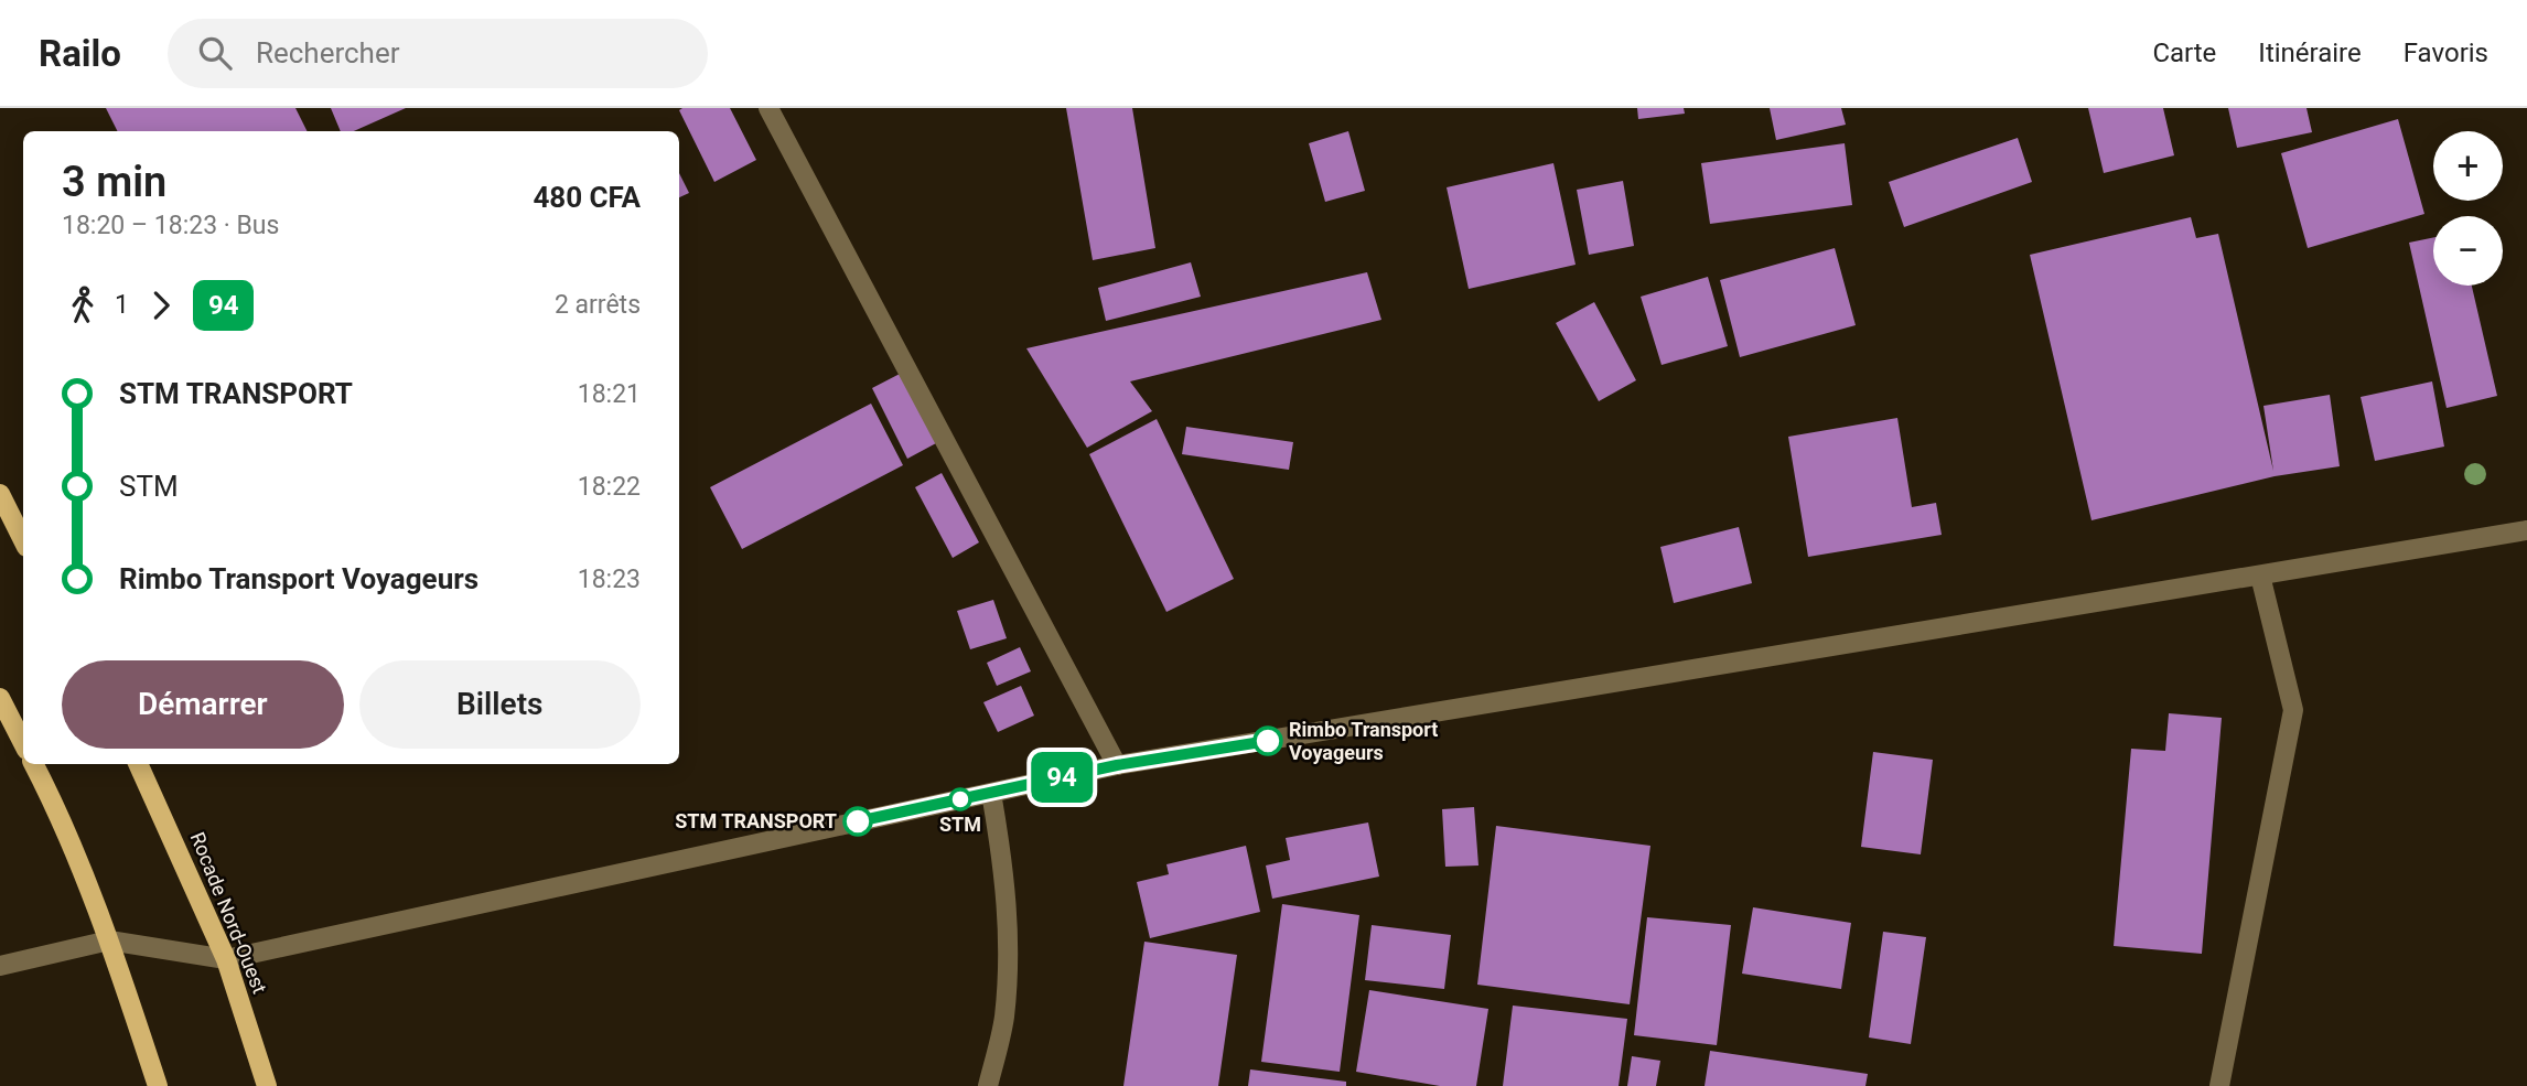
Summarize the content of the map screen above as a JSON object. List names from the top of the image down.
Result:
{
  "streets": {
    "main road": ["Rocade Nord-Ouest"]
  },
  "places": ["Rimbo Transport Voyageurs", "STM", "STM TRANSPORT"],
  "lines": ["bus line 94"],
  "page": {
    "header": "Railo",
    "search": "Rechercher",
    "nav": ["Carte", "Itinéraire", "Favoris"],
    "on_map": "94",
    "map_buttons": ["+", "−"],
    "heading": ["3 min", "18:20 – 18:23 · Bus", "480 CFA"],
    "legs": ["1", "94", "2 arrêts"],
    "list": [
      {
        "name": "STM TRANSPORT",
        "value": "18:21"
      },
      {
        "name": "STM",
        "value": "18:22"
      },
      {
        "name": "Rimbo Transport Voyageurs",
        "value": "18:23"
      }
    ],
    "buttons": ["Démarrer", "Billets"]
  }
}
